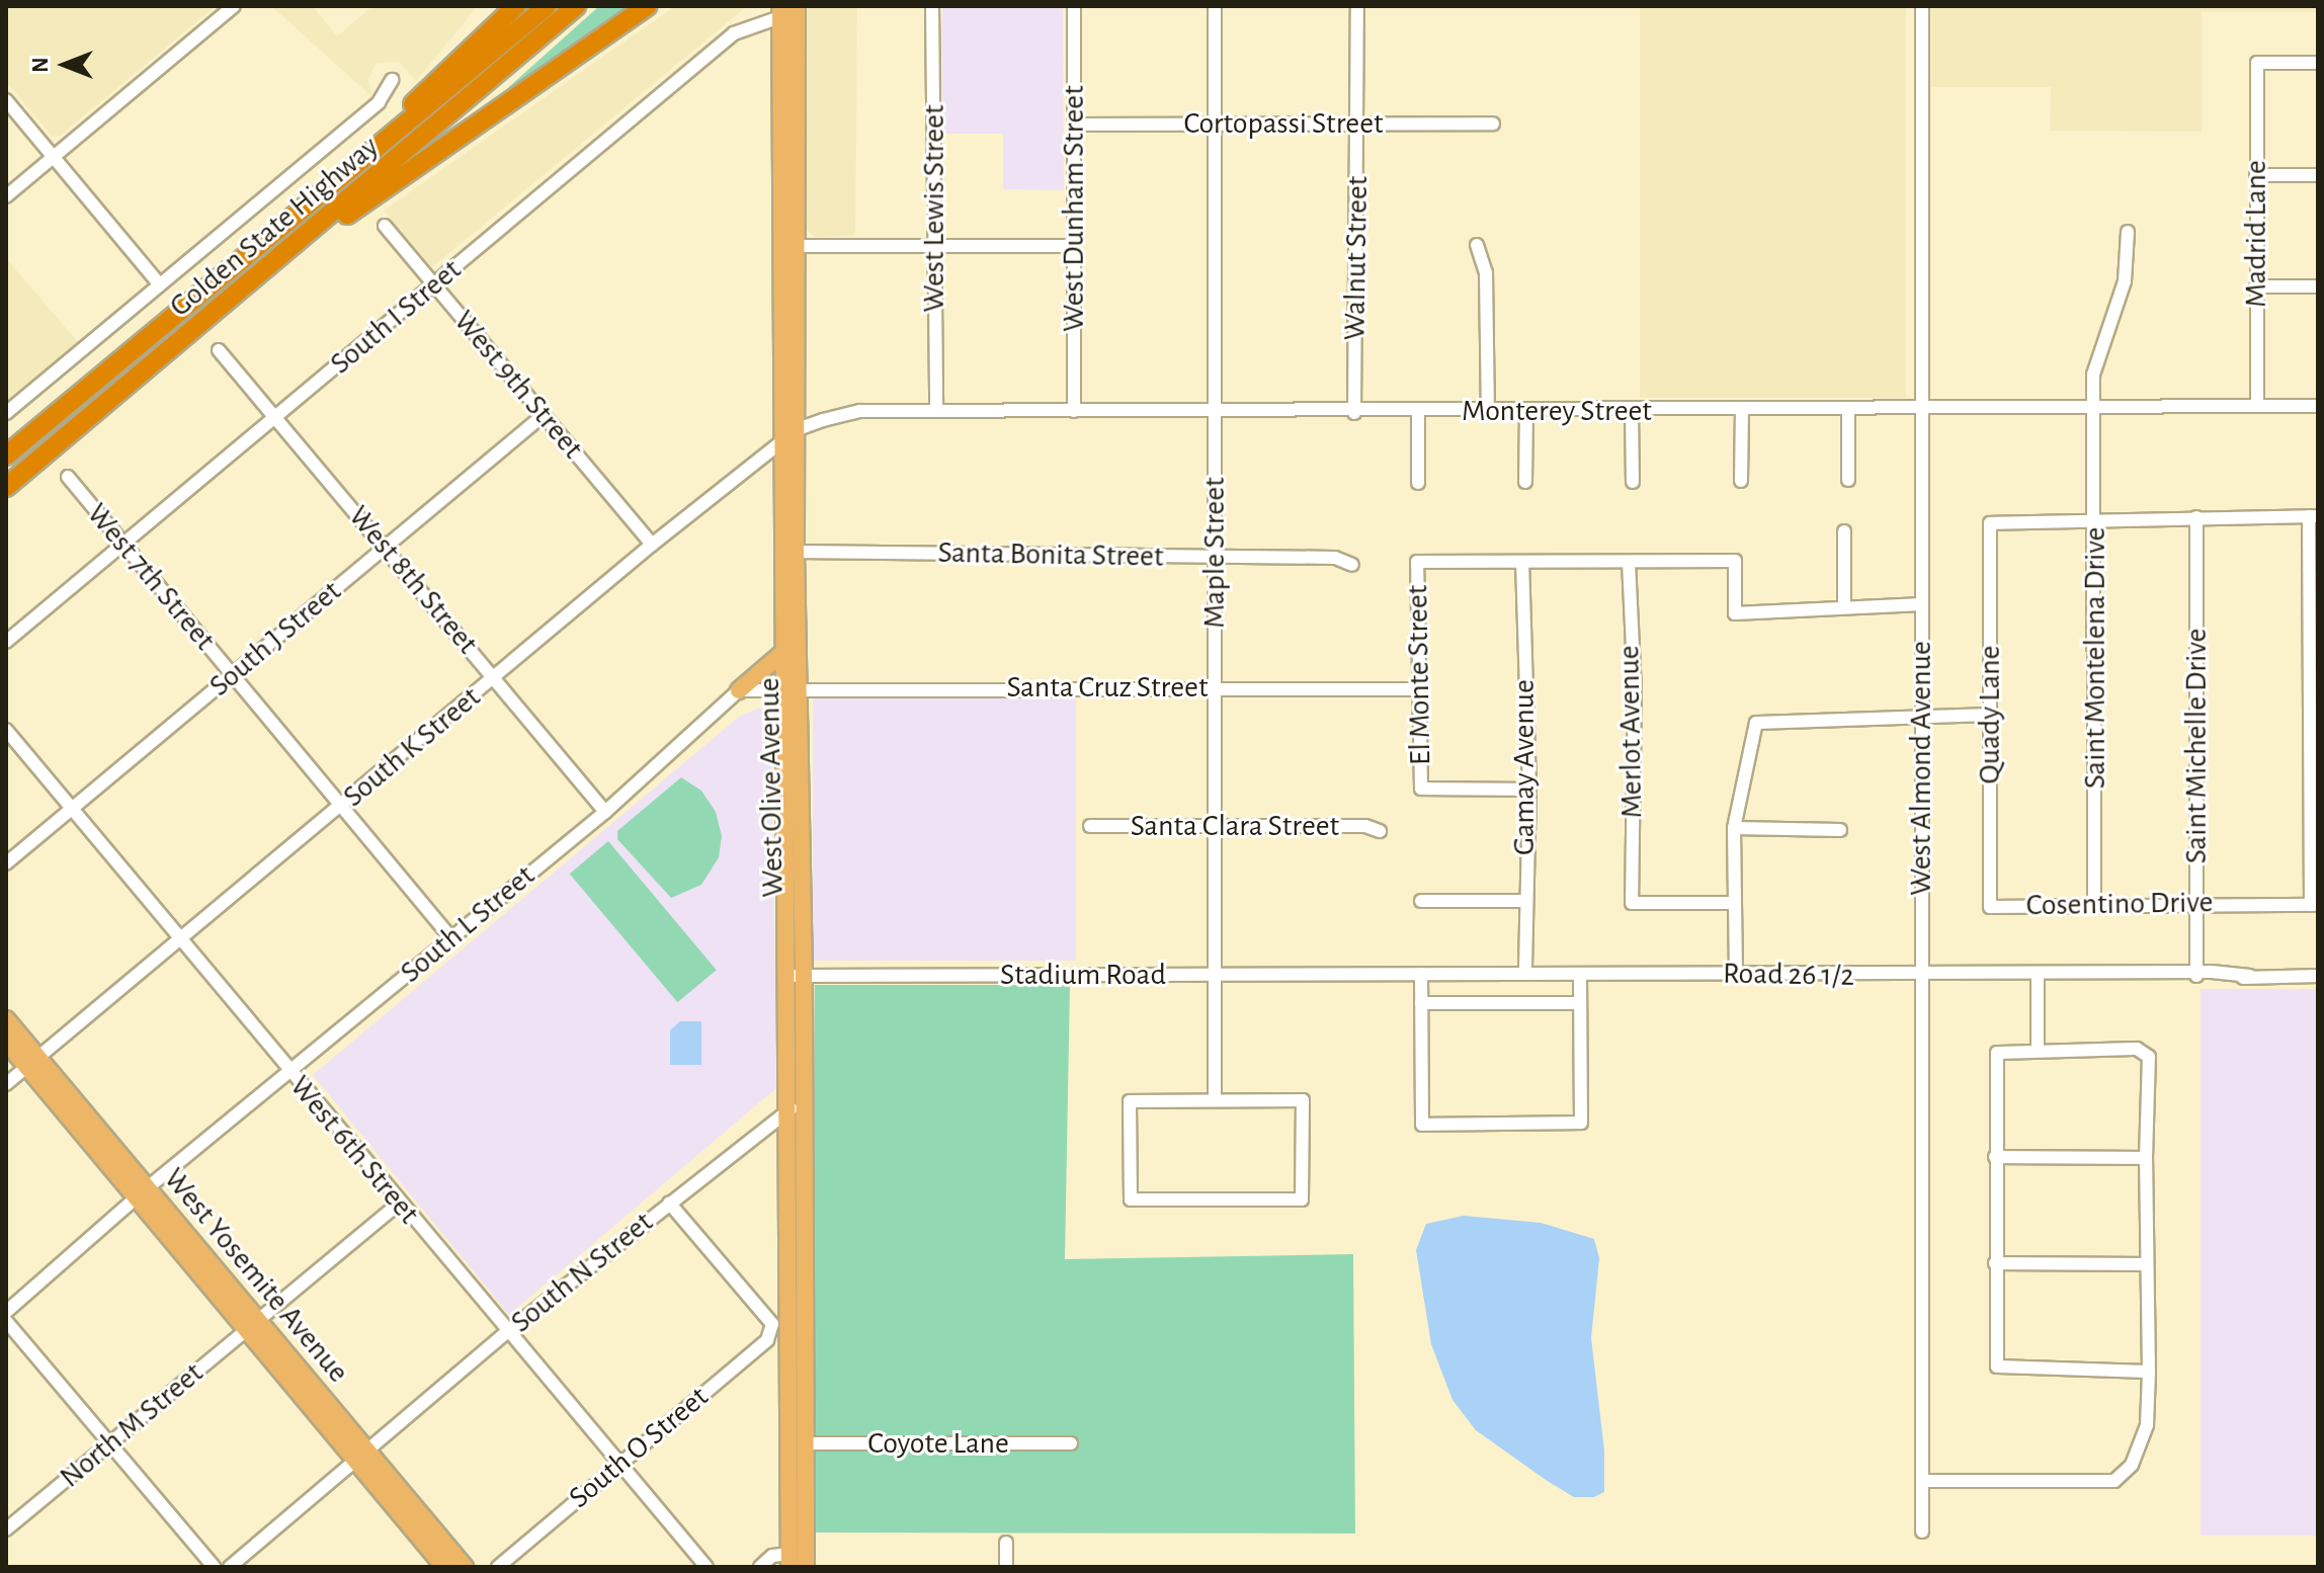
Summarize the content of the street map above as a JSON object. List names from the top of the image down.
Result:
{
  "streets": {
    "highway": ["Golden State Highway"],
    "main road": ["West Olive Avenue", "West Yosemite Avenue"],
    "street": [
      "Cortopassi Street",
      "West Lewis Street",
      "West Dunham Street",
      "Madrid Lane",
      "Walnut Street",
      "South I Street",
      "West 9th Street",
      "Monterey Street",
      "Maple Street",
      "Santa Bonita Street",
      "West 7th Street",
      "West 8th Street",
      "South J Street",
      "Saint Montelena Drive",
      "El Monte Street",
      "Santa Cruz Street",
      "Quady Lane",
      "Merlot Avenue",
      "Saint Michelle Drive",
      "South K Street",
      "Gamay Avenue",
      "West Almond Avenue",
      "Santa Clara Street",
      "Cosentino Drive",
      "South L Street",
      "Stadium Road",
      "Road 26 1/2",
      "West 6th Street",
      "South N Street",
      "North M Street",
      "Coyote Lane",
      "South O Street"
    ]
  },
  "crossings": [
    ["Cortopassi Street", "West Dunham Street"],
    ["Cortopassi Street", "Walnut Street"],
    ["Cortopassi Street", "Maple Street"],
    ["West Lewis Street", "Monterey Street"],
    ["West Dunham Street", "Monterey Street"],
    ["Madrid Lane", "Monterey Street"],
    ["Walnut Street", "Monterey Street"],
    ["South I Street", "West 9th Street"],
    ["South I Street", "West 7th Street"],
    ["South I Street", "West 8th Street"],
    ["South I Street", "West Olive Avenue"],
    ["West 9th Street", "South J Street"],
    ["West 9th Street", "South K Street"],
    ["Monterey Street", "Maple Street"],
    ["Monterey Street", "Saint Montelena Drive"],
    ["Monterey Street", "South K Street"],
    ["Monterey Street", "West Almond Avenue"],
    ["Monterey Street", "West Olive Avenue"],
    ["Maple Street", "Santa Bonita Street"],
    ["Maple Street", "Santa Cruz Street"],
    ["Maple Street", "Santa Clara Street"],
    ["Maple Street", "Stadium Road"],
    ["Santa Bonita Street", "West Olive Avenue"],
    ["West 7th Street", "South J Street"],
    ["West 7th Street", "South K Street"],
    ["West 7th Street", "South L Street"],
    ["West 8th Street", "South J Street"],
    ["West 8th Street", "South K Street"],
    ["West 8th Street", "South L Street"],
    ["South J Street", "West 6th Street"],
    ["Saint Montelena Drive", "Quady Lane"],
    ["Saint Montelena Drive", "Cosentino Drive"],
    ["El Monte Street", "Santa Cruz Street"],
    ["El Monte Street", "Gamay Avenue"],
    ["Santa Cruz Street", "West Olive Avenue"],
    ["Quady Lane", "Cosentino Drive"],
    ["Saint Michelle Drive", "Cosentino Drive"],
    ["Saint Michelle Drive", "Road 26 1/2"],
    ["South K Street", "West Olive Avenue"],
    ["South K Street", "West 6th Street"],
    ["South K Street", "West Yosemite Avenue"],
    ["Gamay Avenue", "Road 26 1/2"],
    ["West Almond Avenue", "Road 26 1/2"],
    ["West Olive Avenue", "Stadium Road"],
    ["West Olive Avenue", "South N Street"],
    ["West Olive Avenue", "Coyote Lane"],
    ["South L Street", "West 6th Street"],
    ["South L Street", "West Yosemite Avenue"],
    ["Stadium Road", "Road 26 1/2"],
    ["West 6th Street", "South N Street"],
    ["West 6th Street", "North M Street"],
    ["West 6th Street", "South O Street"],
    ["South N Street", "West Yosemite Avenue"],
    ["South N Street", "South O Street"],
    ["West Yosemite Avenue", "North M Street"]
  ],
  "north": "left"
}
